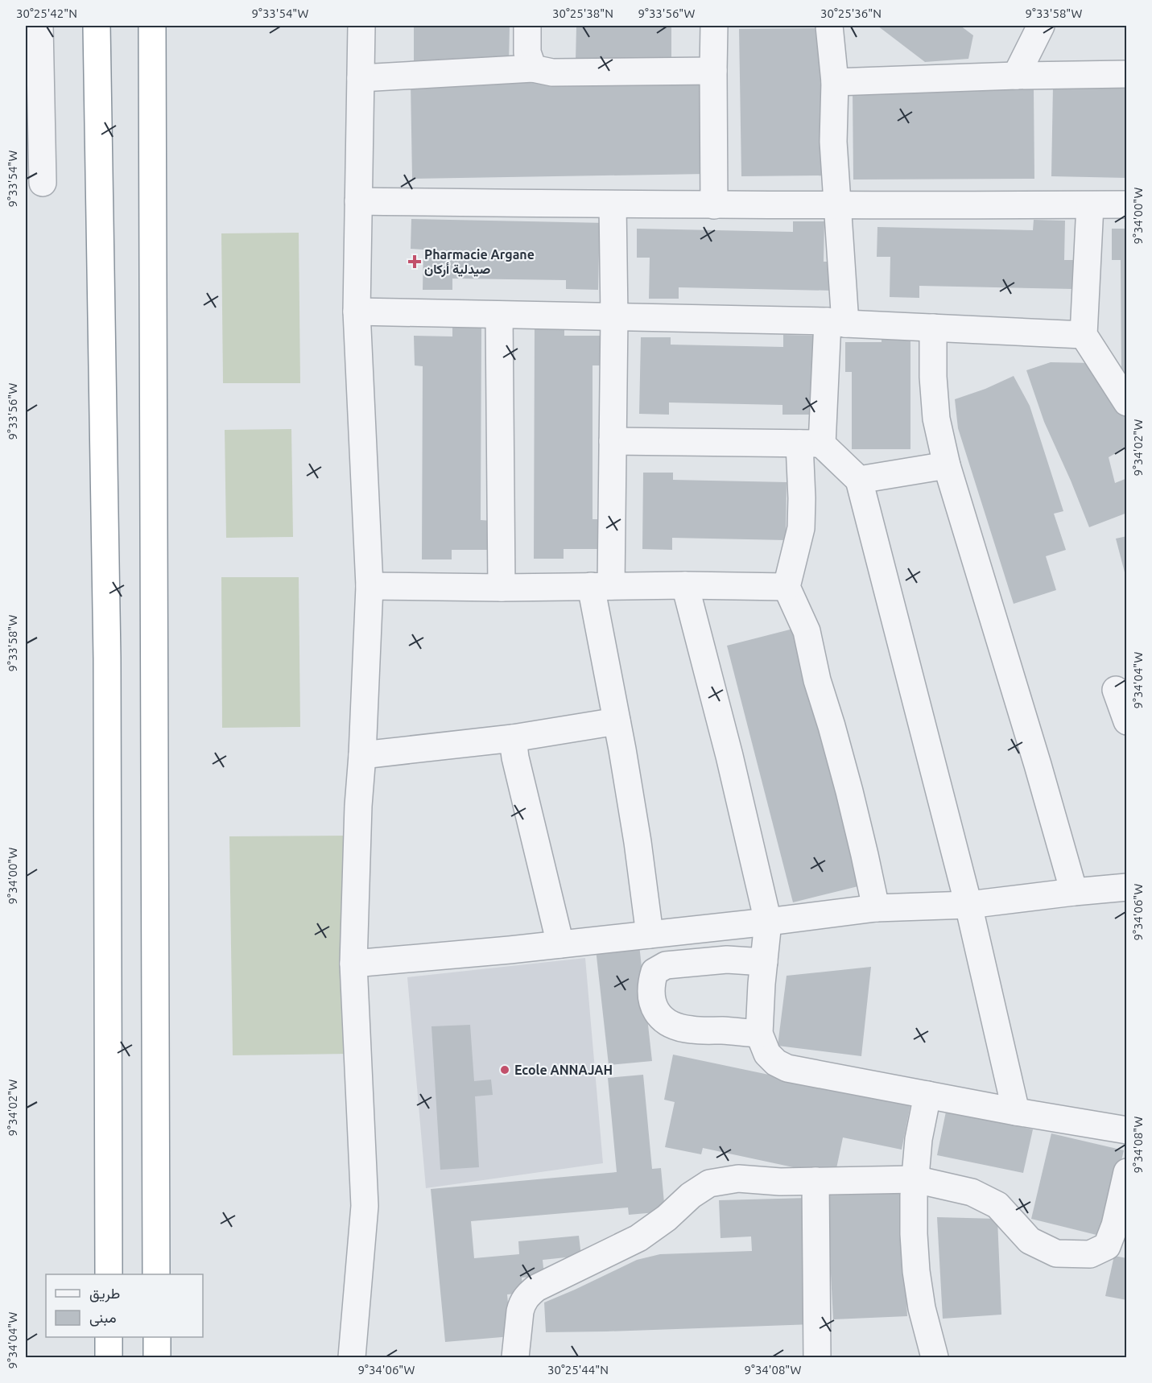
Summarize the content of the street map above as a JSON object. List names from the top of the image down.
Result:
{
  "places": {
    "health": ["Pharmacie Argane صيدلية أركان"],
    "other": ["Ecole ANNAJAH"]
  },
  "legend": ["طريق", "مبنى"],
  "coordinates": [
    "30°25'42\"N",
    "9°33'54\"W",
    "30°25'38\"N",
    "9°33'56\"W",
    "30°25'36\"N",
    "9°33'58\"W",
    "9°34'00\"W",
    "9°34'02\"W",
    "9°34'04\"W",
    "9°34'06\"W",
    "9°34'08\"W",
    "30°25'44\"N"
  ]
}
